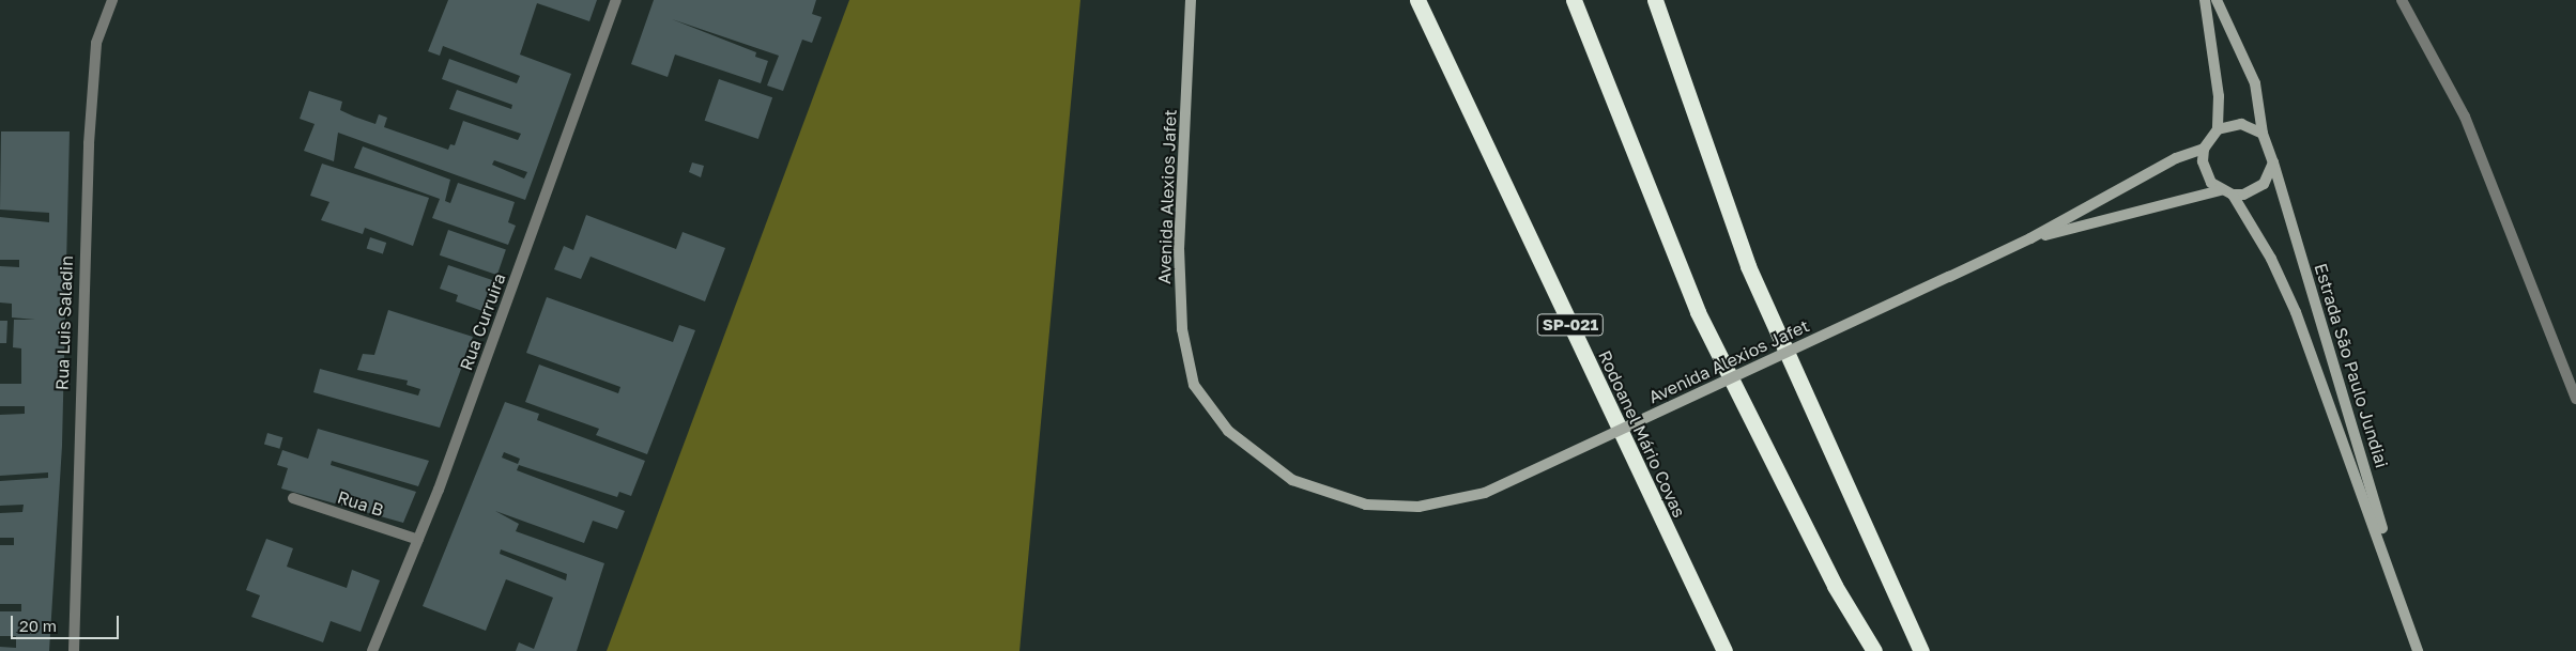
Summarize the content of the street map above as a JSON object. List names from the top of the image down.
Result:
{
  "streets": {
    "highway": ["SP-021", "Rodoanel Mário Covas"],
    "main road": ["Avenida Alexios Jafet", "Estrada São Paulo Jundiai"],
    "street": ["Rua Curruira", "Rua Luis Saladin", "Rua B"]
  },
  "crossings": [
    ["Avenida Alexios Jafet", "Estrada São Paulo Jundiai"],
    ["Rua Curruira", "Rua B"]
  ],
  "scale_bar": "20 m"
}
